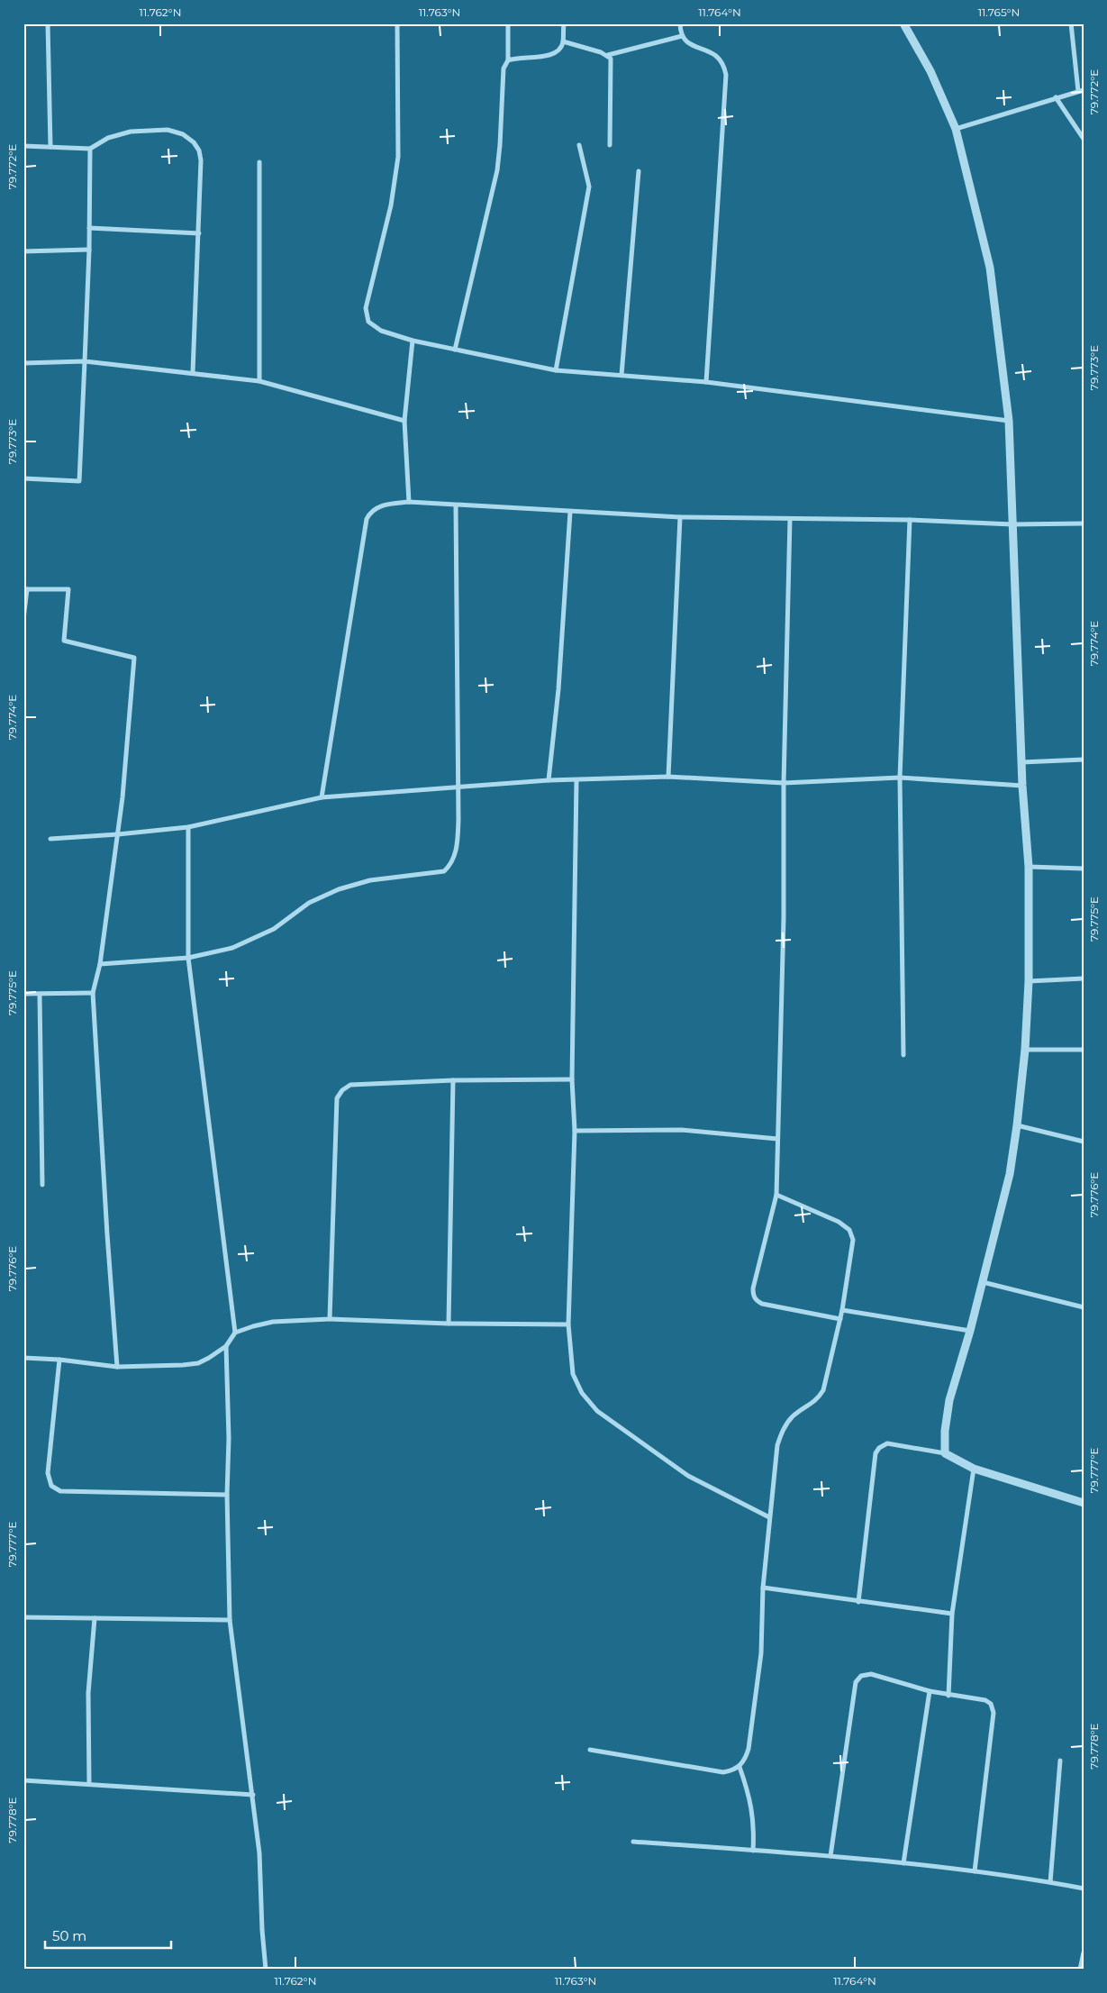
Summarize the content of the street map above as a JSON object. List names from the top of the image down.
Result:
{
  "scale_bar": "50 m",
  "coordinates": [
    "11.762°N",
    "11.763°N",
    "11.764°N",
    "11.765°N",
    "79.772°E",
    "79.773°E",
    "79.774°E",
    "79.775°E",
    "79.776°E",
    "79.777°E",
    "79.778°E"
  ]
}
